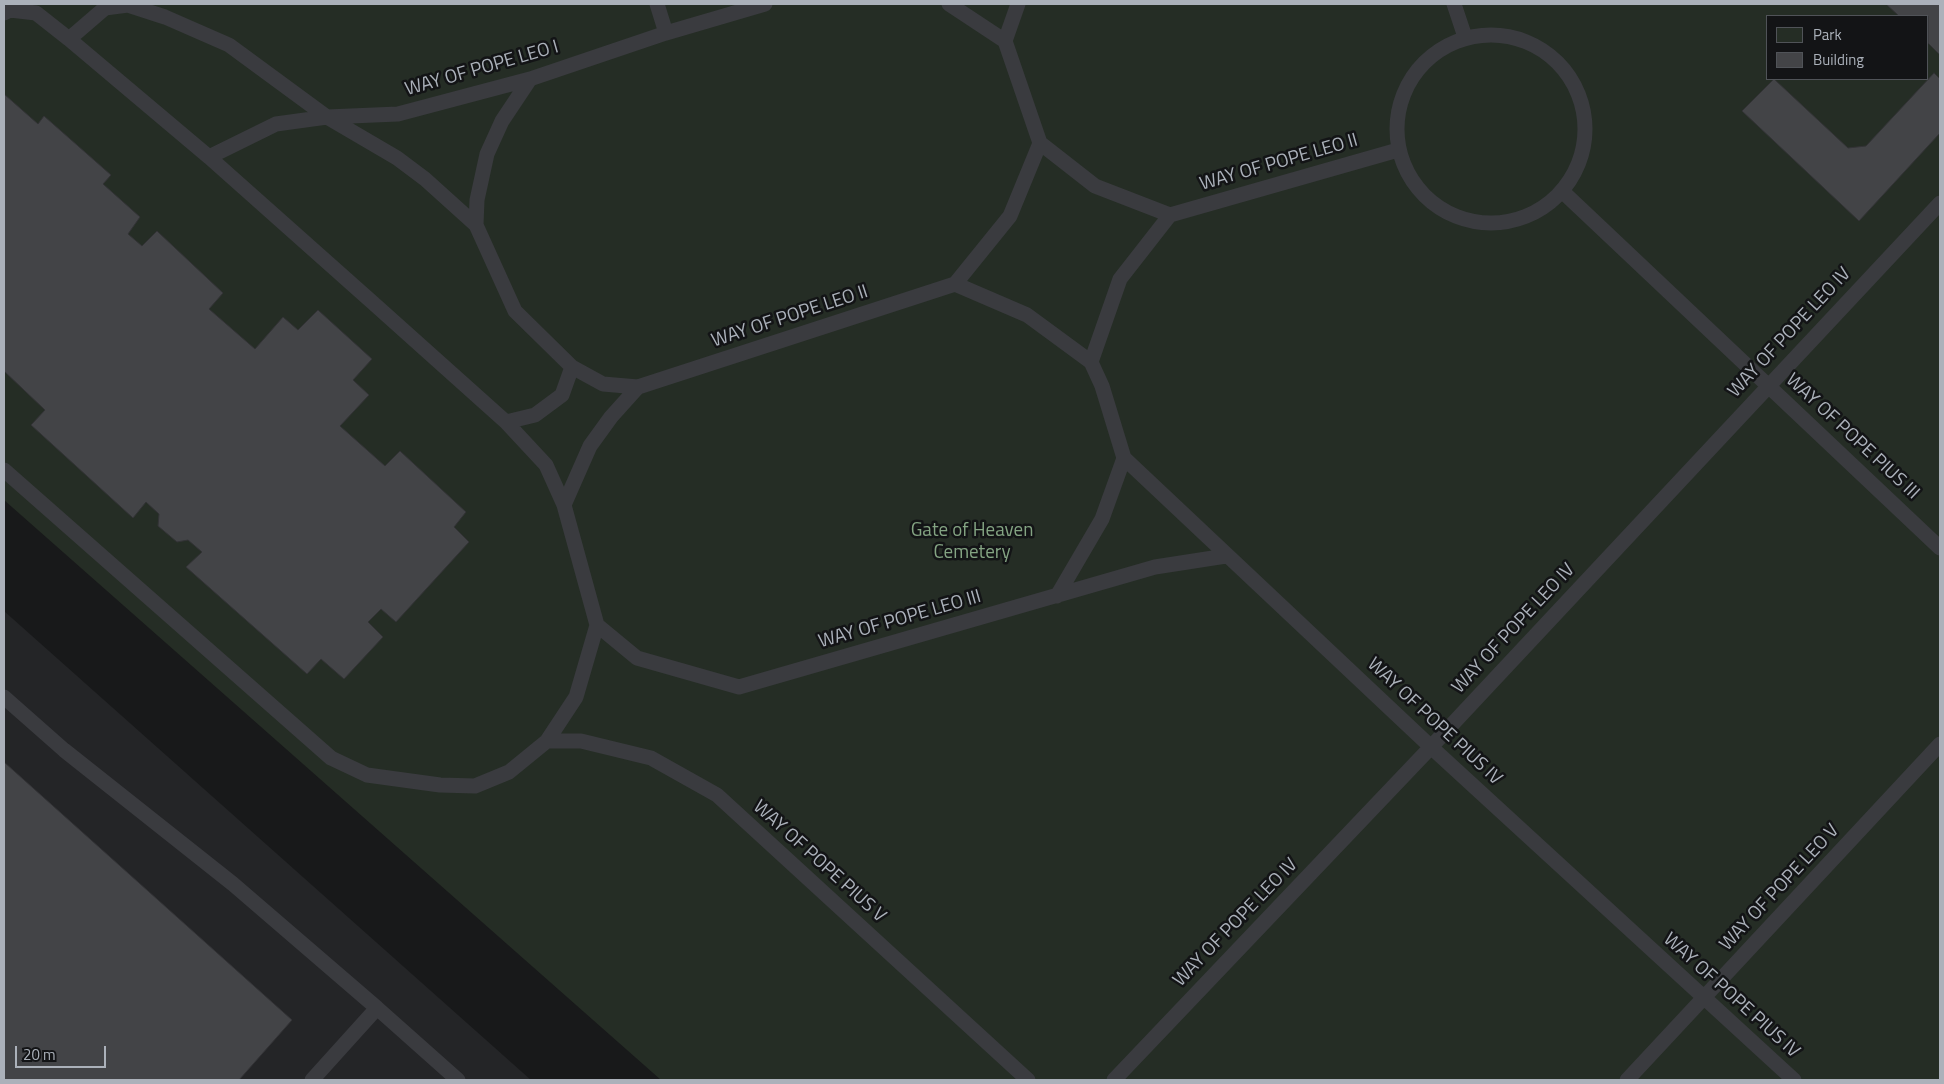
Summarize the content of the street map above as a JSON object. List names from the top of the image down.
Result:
{
  "streets": {
    "lane": [
      "WAY OF POPE LEO I",
      "WAY OF POPE LEO II",
      "WAY OF POPE LEO IV",
      "WAY OF POPE PIUS III",
      "WAY OF POPE LEO III",
      "WAY OF POPE PIUS IV",
      "WAY OF POPE PIUS V",
      "WAY OF POPE LEO V"
    ]
  },
  "crossings": [
    ["WAY OF POPE LEO IV", "WAY OF POPE PIUS III"],
    ["WAY OF POPE LEO IV", "WAY OF POPE PIUS IV"],
    ["WAY OF POPE LEO III", "WAY OF POPE PIUS IV"],
    ["WAY OF POPE PIUS IV", "WAY OF POPE LEO V"]
  ],
  "parks": ["Gate of Heaven Cemetery"],
  "legend": ["Park", "Building"],
  "scale_bar": "20 m"
}
